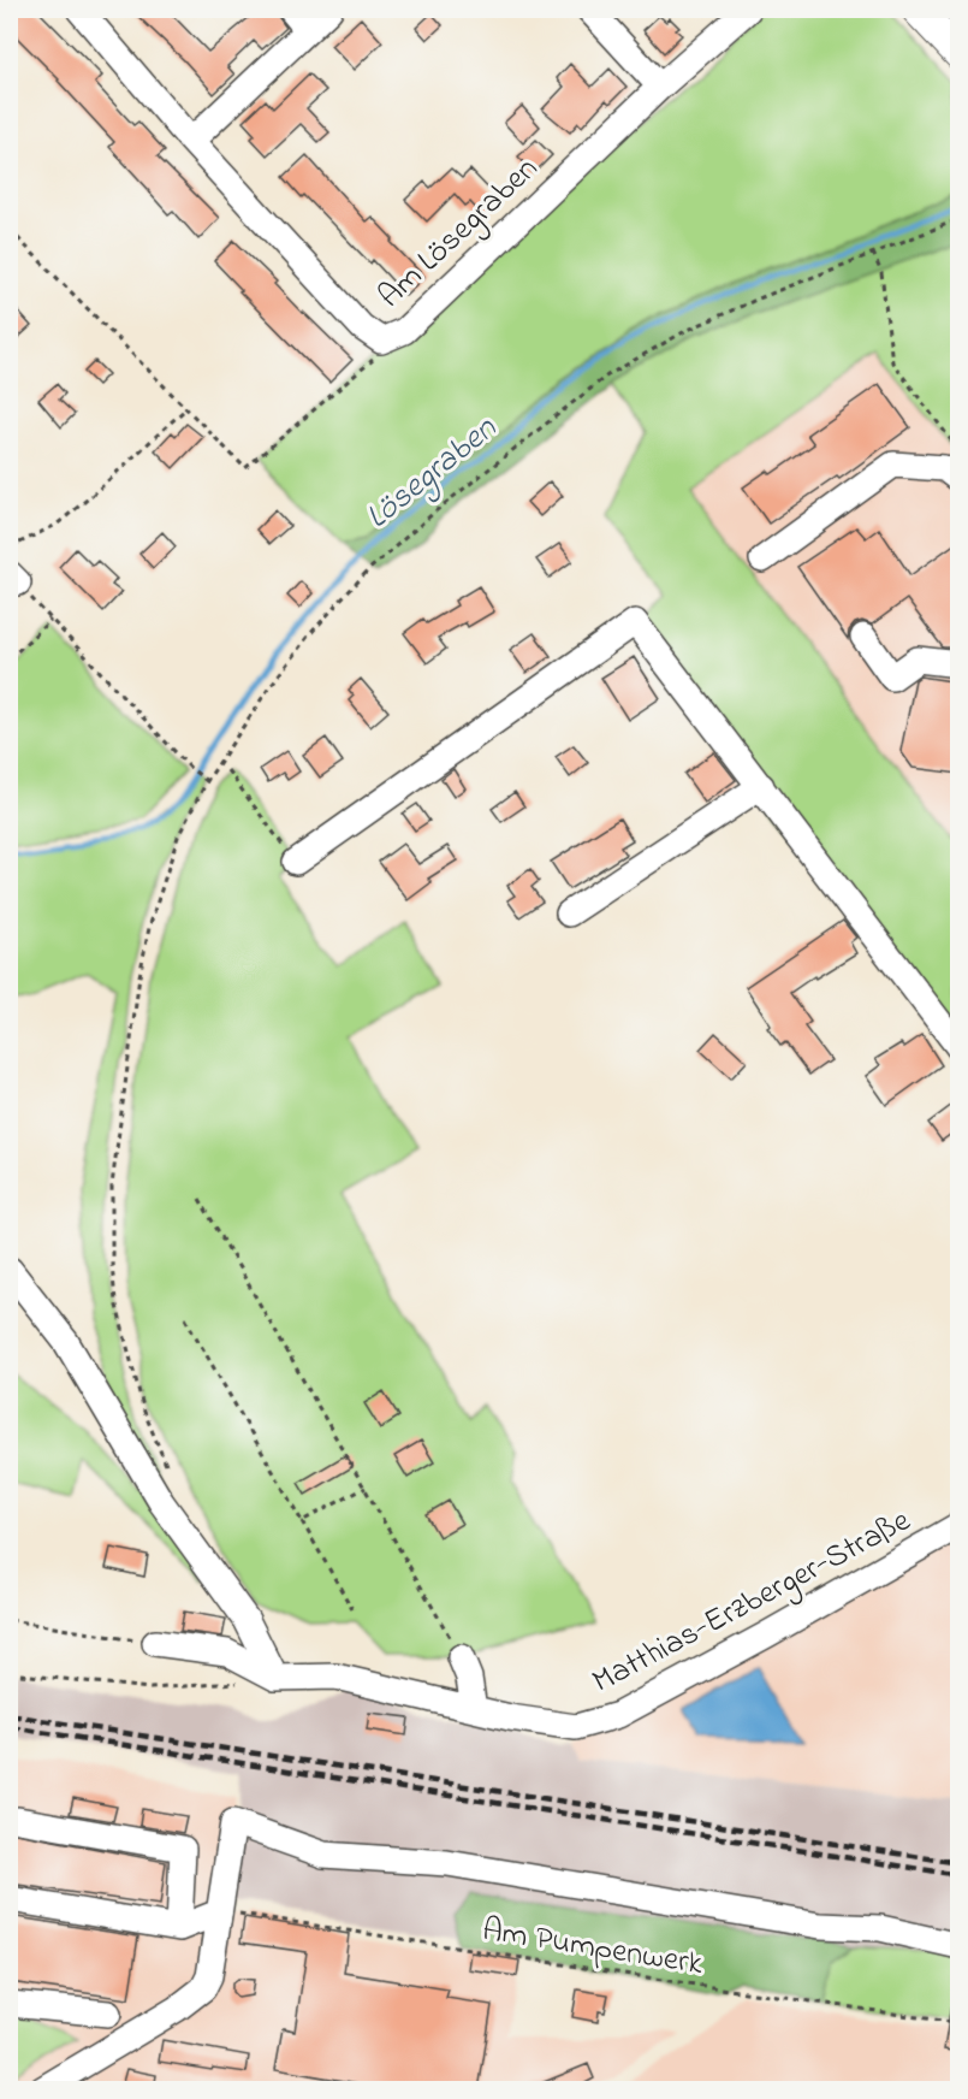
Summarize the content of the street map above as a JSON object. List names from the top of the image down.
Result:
{
  "streets": {
    "street": ["Am Lösegraben", "Matthias-Erzberger-Straße"],
    "path": ["Am Pumpenwerk"]
  },
  "water": ["Lösegraben"]
}
